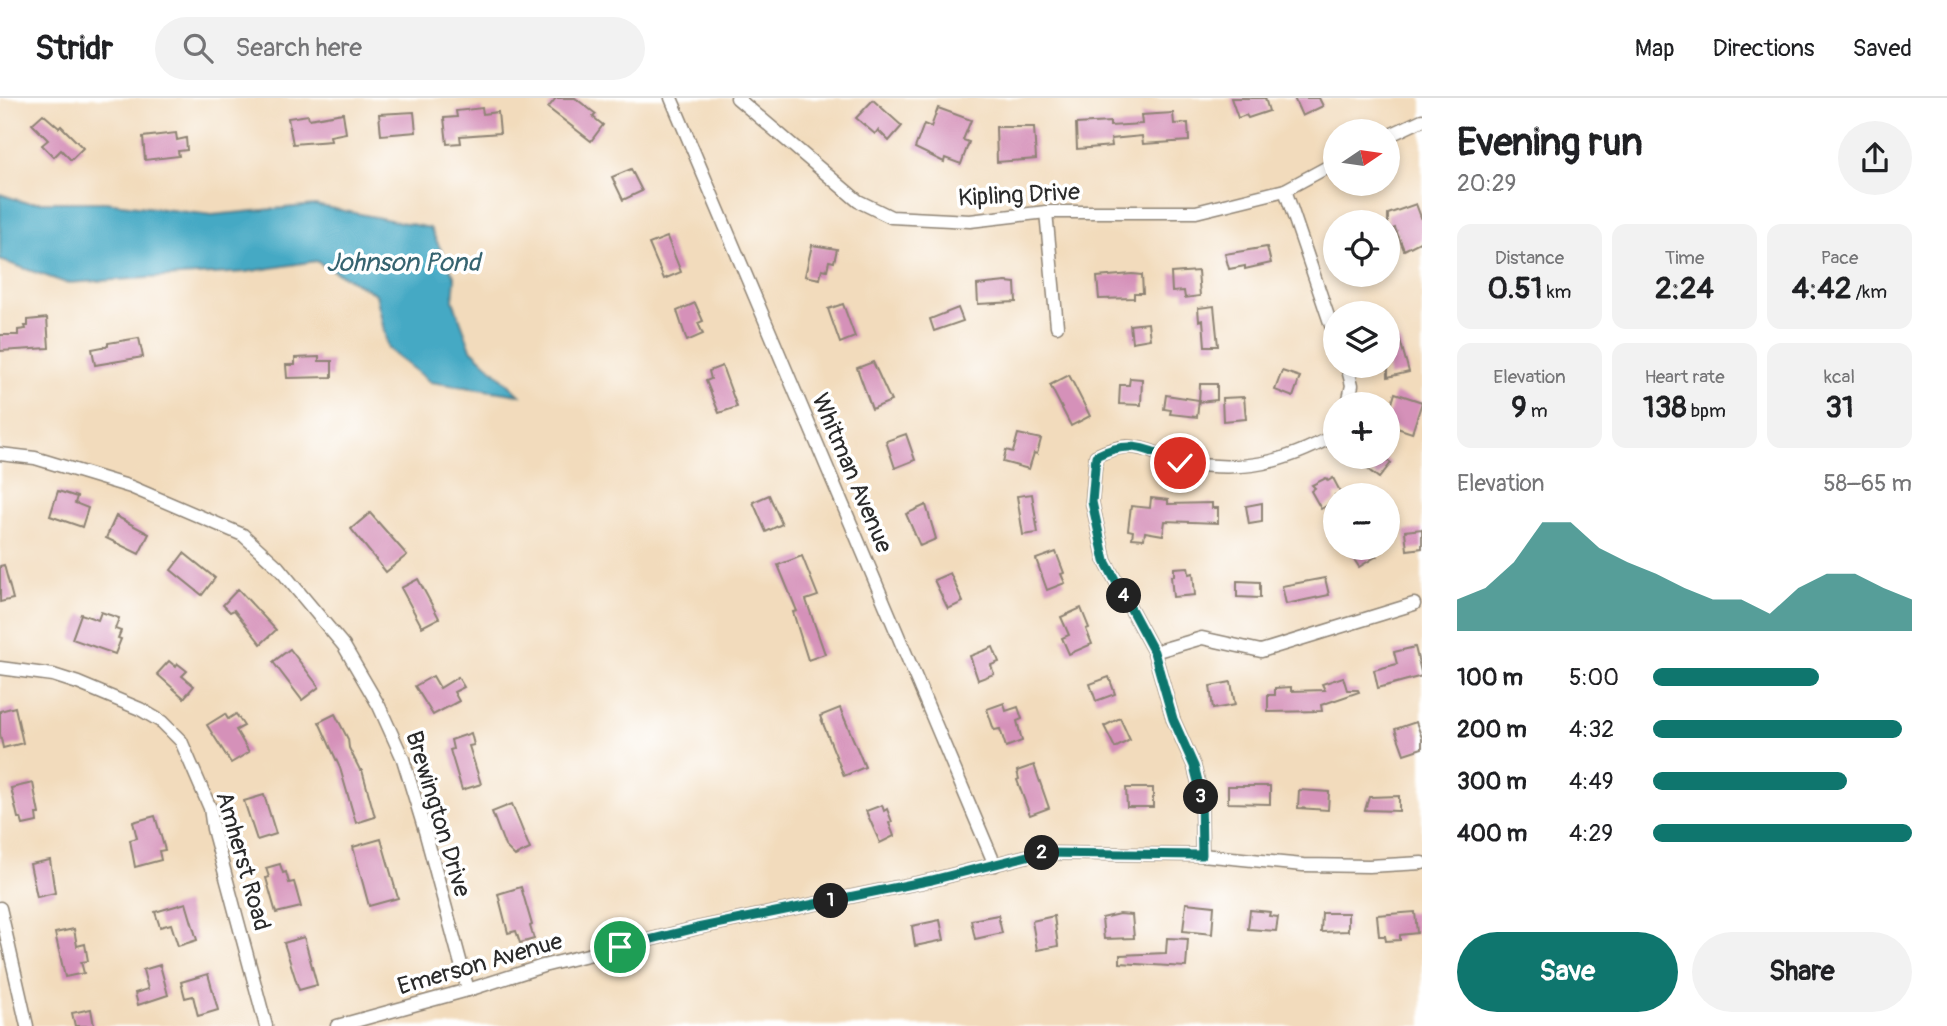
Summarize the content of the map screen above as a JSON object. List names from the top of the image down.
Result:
{
  "streets": {
    "street": [
      "Kipling Drive",
      "Whitman Avenue",
      "Brewington Drive",
      "Amherst Road",
      "Emerson Avenue"
    ]
  },
  "crossings": [
    ["Whitman Avenue", "Emerson Avenue"],
    ["Brewington Drive", "Emerson Avenue"]
  ],
  "water": ["Johnson Pond"],
  "north": "right",
  "page": {
    "header": "Stridr",
    "search": "Search here",
    "nav": ["Map", "Directions", "Saved"],
    "heading": ["Evening run", "20:29"],
    "map_buttons": ["+", "−"],
    "stats": [
      ["Distance", "0.51 km"],
      ["Time", "2:24"],
      ["Pace", "4:42 /km"],
      ["Elevation", "9 m"],
      ["Heart rate", "138 bpm"],
      ["kcal", "31"]
    ],
    "chart": ["Elevation", "58–65 m"],
    "pins": [
      "4",
      "3",
      "2",
      "1"
    ],
    "list": [
      {
        "name": "100 m",
        "note": "5:00"
      },
      {
        "name": "200 m",
        "note": "4:32"
      },
      {
        "name": "300 m",
        "note": "4:49"
      },
      {
        "name": "400 m",
        "note": "4:29"
      }
    ],
    "buttons": ["Save", "Share"]
  }
}
